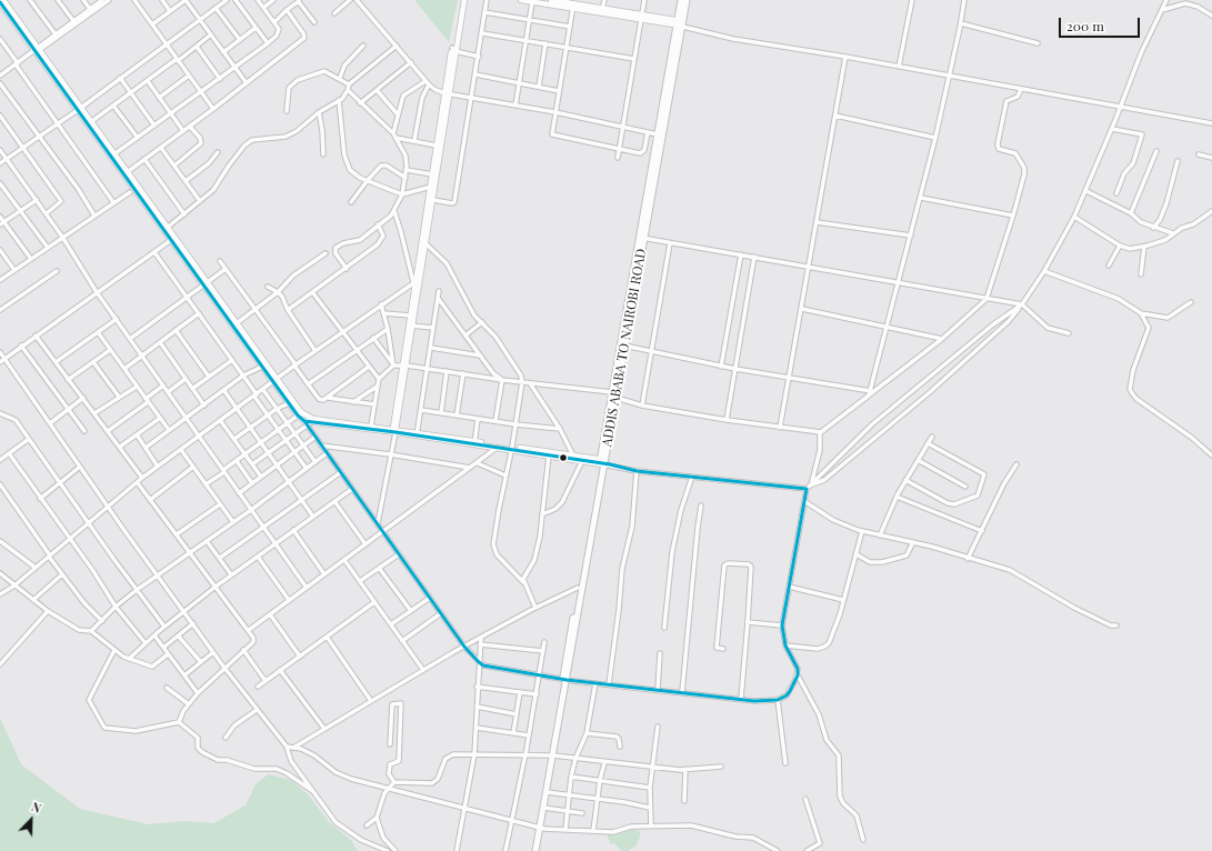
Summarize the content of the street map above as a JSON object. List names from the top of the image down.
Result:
{
  "streets": {
    "highway": ["ADDIS ABABA TO NAIROBI ROAD"]
  },
  "scale_bar": "200 m",
  "north": "top right"
}
